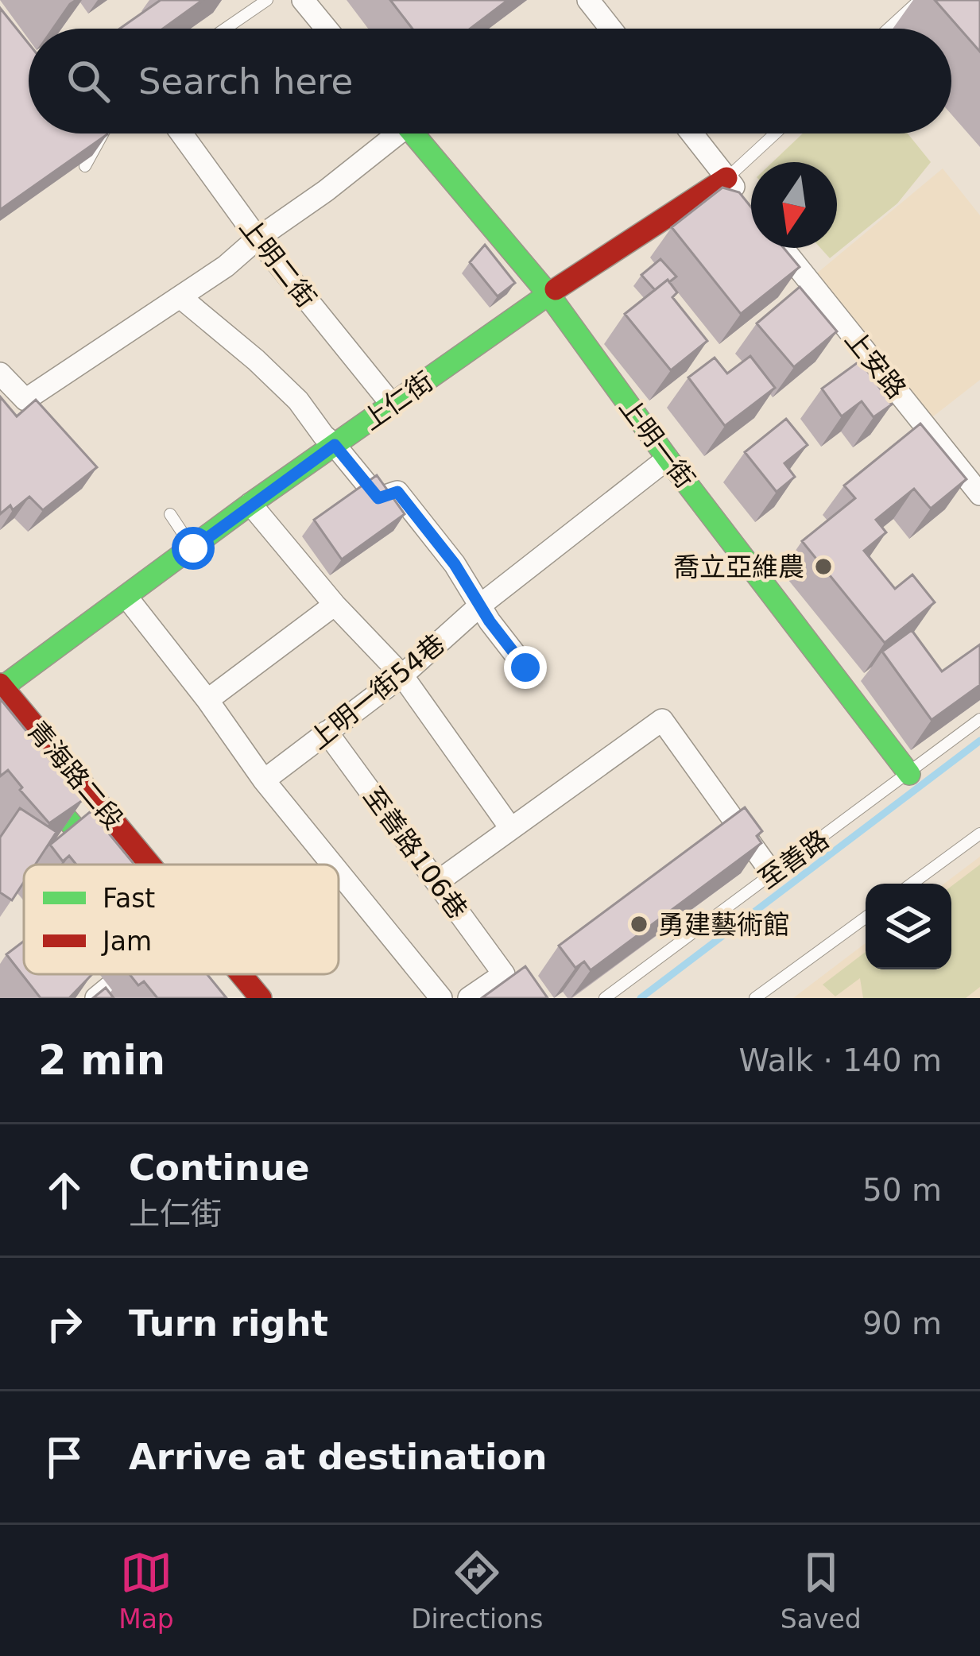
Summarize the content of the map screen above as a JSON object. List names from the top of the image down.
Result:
{
  "streets": {
    "street": [
      "上明二街",
      "上安路",
      "上仁街",
      "上明一街",
      "上明一街54巷",
      "青海路二段",
      "至善路106巷"
    ],
    "lane": ["至善路"]
  },
  "crossings": [
    ["上明二街", "上仁街"],
    ["上仁街", "上明一街"],
    ["上仁街", "青海路二段"],
    ["上明一街", "上明一街54巷"],
    ["上明一街", "至善路"],
    ["上明一街54巷", "至善路106巷"]
  ],
  "places": ["喬立亞維農", "勇建藝術館"],
  "legend": ["Fast", "Jam"],
  "north": "bottom",
  "page": {
    "search": "Search here",
    "heading": ["2 min", "Walk · 140 m"],
    "list": [
      ["Continue", "上仁街", "50 m"],
      ["Turn right", "90 m"],
      "Arrive at destination"
    ],
    "nav": ["Map", "Directions", "Saved"]
  }
}
